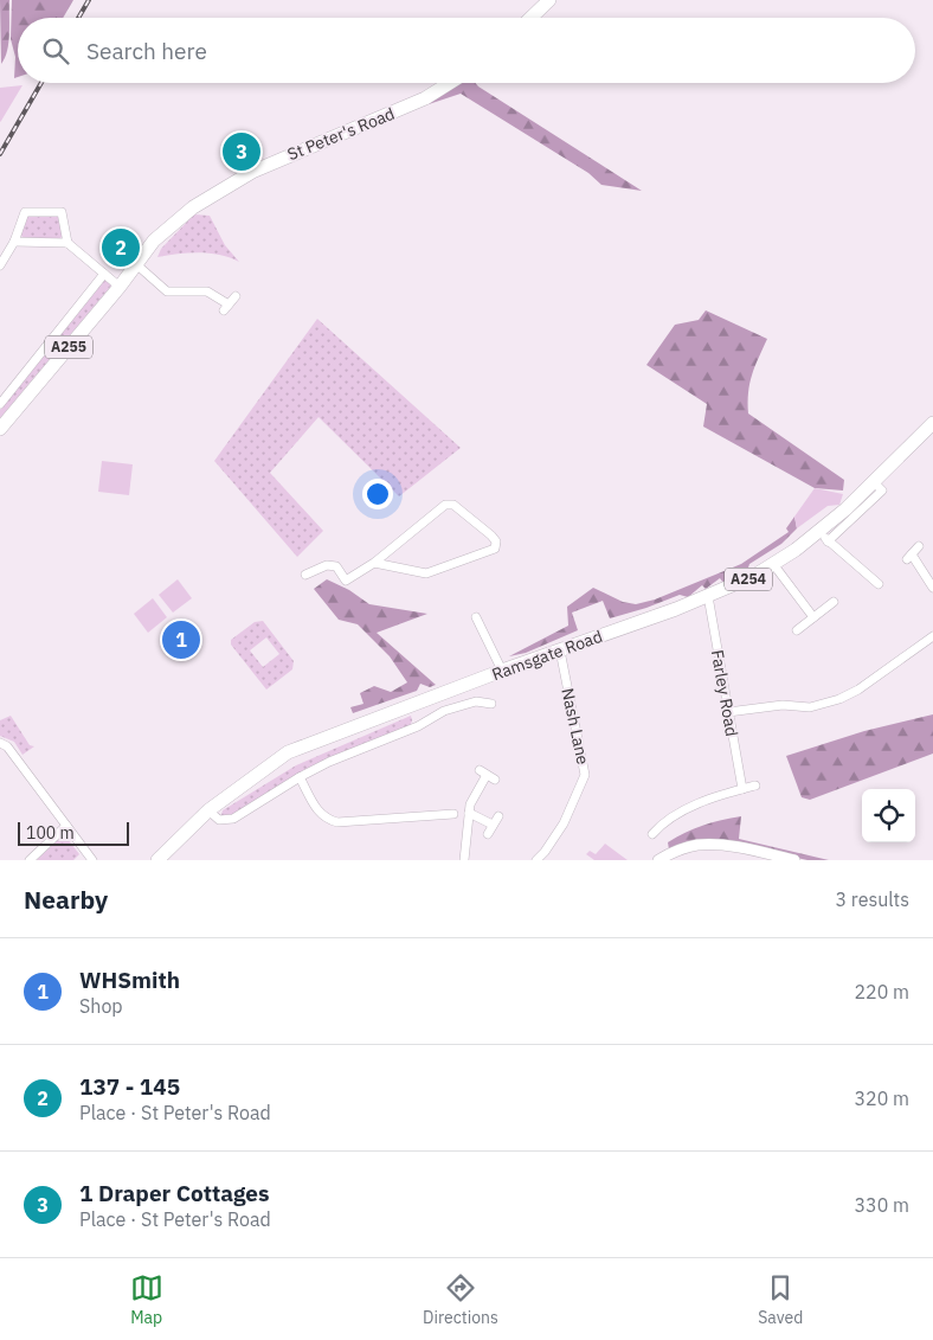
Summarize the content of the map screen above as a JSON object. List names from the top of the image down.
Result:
{
  "streets": {
    "main road": [
      "St Peter's Road",
      "A255",
      "A254",
      "Ramsgate Road"
    ],
    "street": ["Farley Road", "Nash Lane"]
  },
  "crossings": [
    ["Ramsgate Road", "Farley Road"],
    ["Ramsgate Road", "Nash Lane"]
  ],
  "scale_bar": "100 m",
  "page": {
    "search": "Search here",
    "pins": ["3", "2", "1"],
    "scale": "100 m",
    "heading": ["Nearby", "3 results"],
    "list": [
      {
        "mark": "1",
        "name": "WHSmith",
        "note": "Shop",
        "value": "220 m"
      },
      {
        "mark": "2",
        "name": "137 - 145",
        "note": "Place · St Peter's Road",
        "value": "320 m"
      },
      {
        "mark": "3",
        "name": "1 Draper Cottages",
        "note": "Place · St Peter's Road",
        "value": "330 m"
      }
    ],
    "nav": ["Map", "Directions", "Saved"]
  }
}
